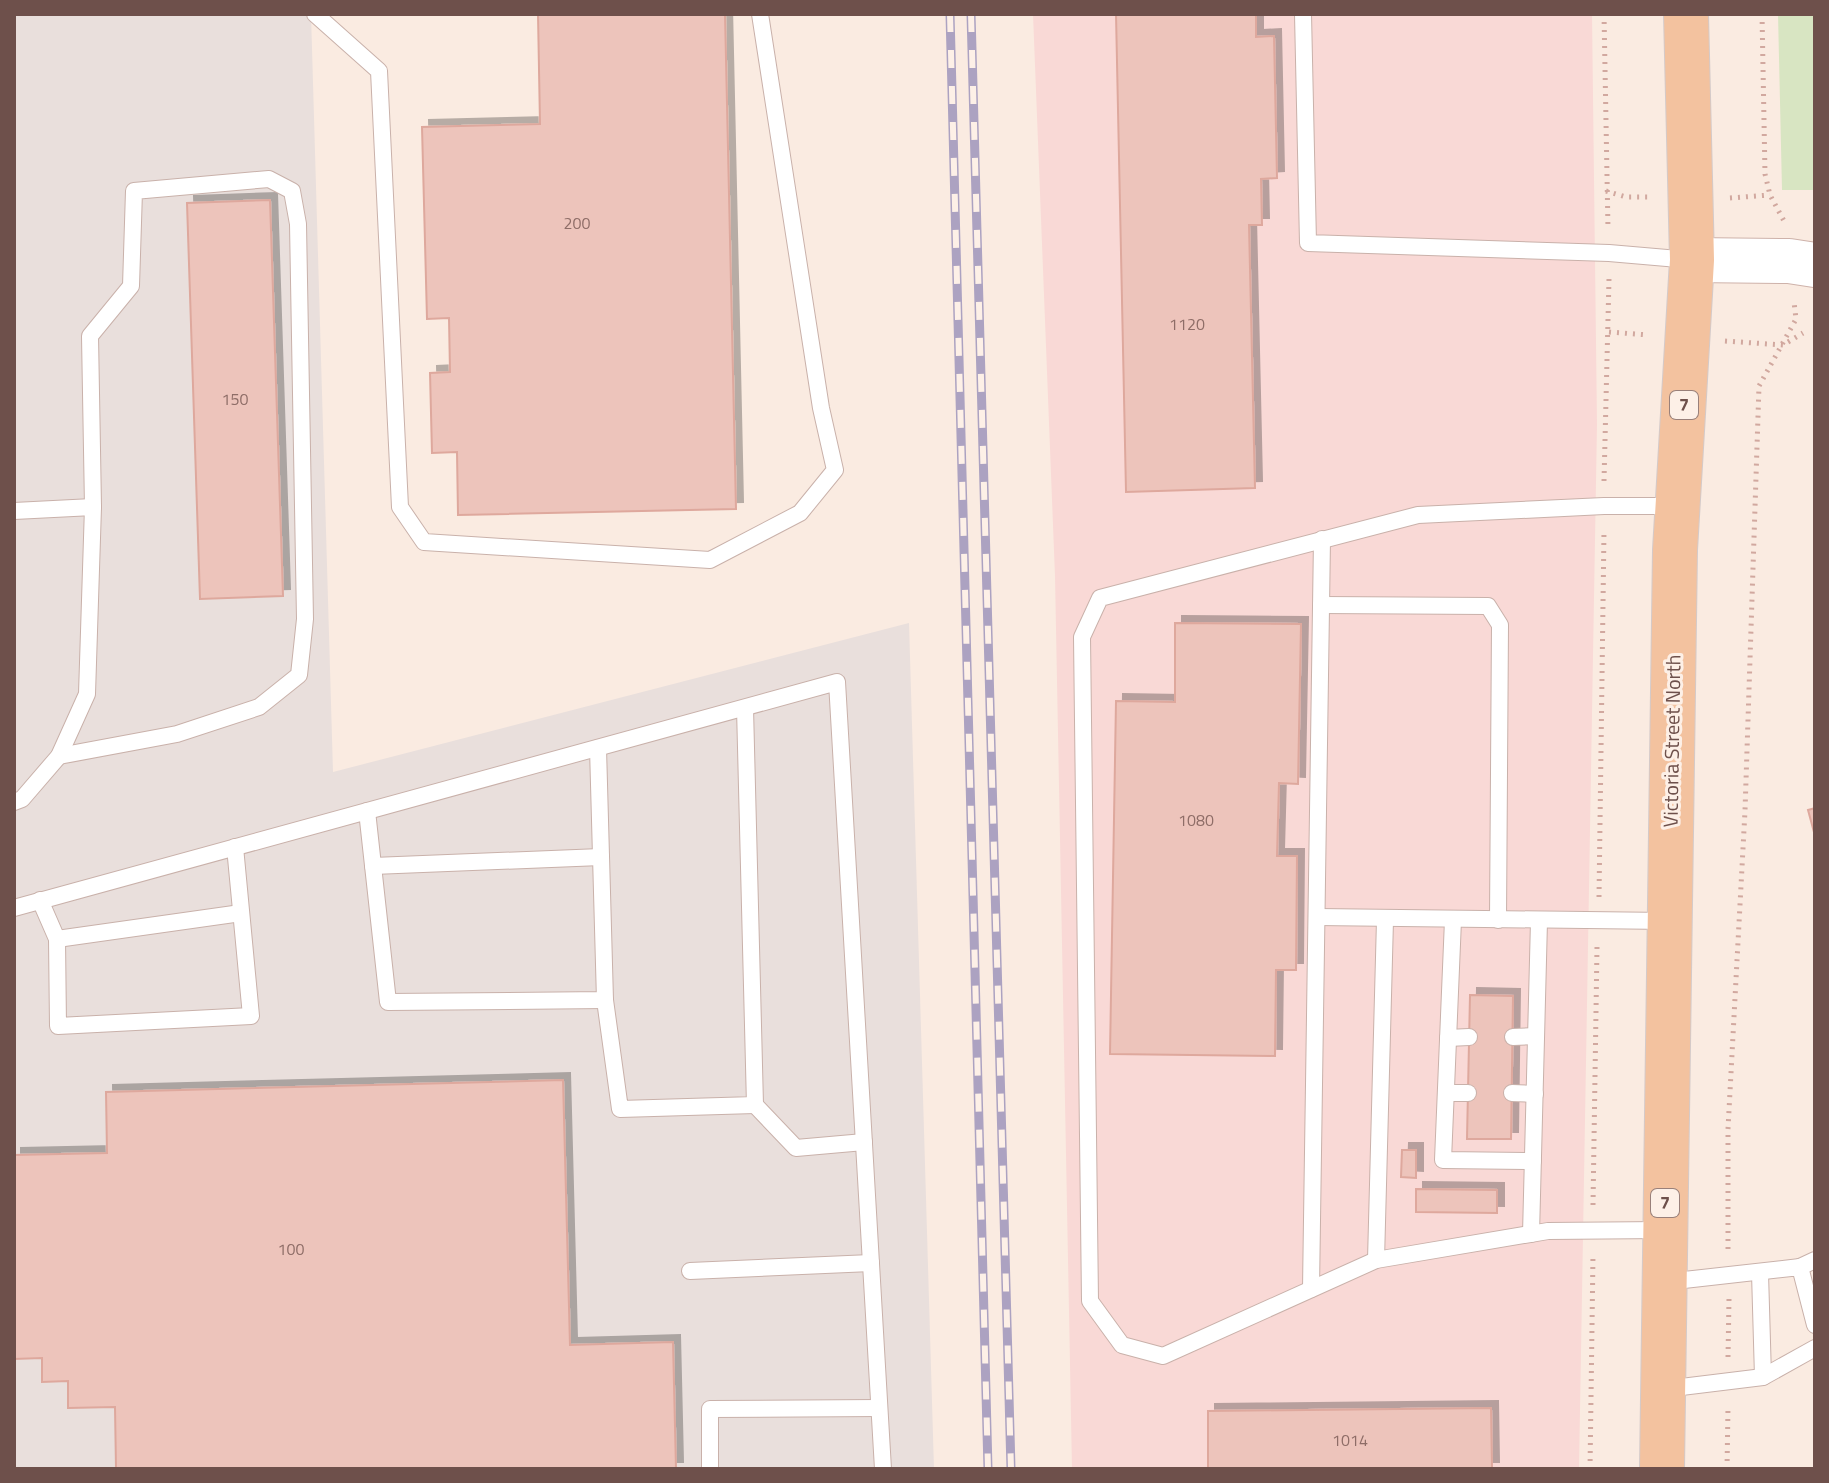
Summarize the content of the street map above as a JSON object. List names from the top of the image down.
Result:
{
  "streets": {
    "main road": ["7", "Victoria Street North"]
  },
  "house_numbers": [
    "200",
    "1120",
    "150",
    "1080",
    "100",
    "1014"
  ]
}
